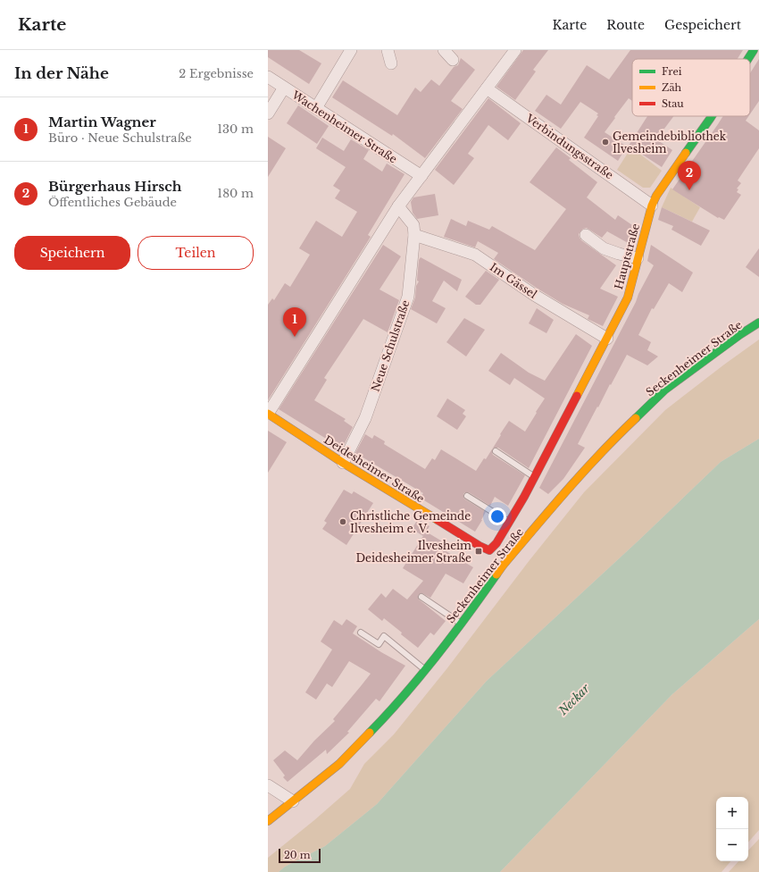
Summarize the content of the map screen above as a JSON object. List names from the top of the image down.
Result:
{
  "streets": {
    "street": [
      "Wachenheimer Straße",
      "Verbindungsstraße",
      "Hauptstraße",
      "Im Gässel",
      "Neue Schulstraße",
      "Seckenheimer Straße",
      "Deidesheimer Straße"
    ]
  },
  "crossings": [
    ["Verbindungsstraße", "Hauptstraße"],
    ["Hauptstraße", "Im Gässel"],
    ["Hauptstraße", "Deidesheimer Straße"],
    ["Im Gässel", "Neue Schulstraße"],
    ["Neue Schulstraße", "Deidesheimer Straße"]
  ],
  "water": ["Neckar"],
  "places": {
    "other": ["Gemeindebibliothek Ilvesheim", "Christliche Gemeinde Ilvesheim e. V."],
    "transit": ["Ilvesheim Deidesheimer Straße"]
  },
  "legend": ["Frei", "Zäh", "Stau"],
  "scale_bar": "20 m",
  "page": {
    "header": "Karte",
    "nav": ["Karte", "Route", "Gespeichert"],
    "heading": ["In der Nähe", "2 Ergebnisse"],
    "list": [
      {
        "mark": "1",
        "name": "Martin Wagner",
        "note": "Büro · Neue Schulstraße",
        "value": "130 m"
      },
      {
        "mark": "2",
        "name": "Bürgerhaus Hirsch",
        "note": "Öffentliches Gebäude",
        "value": "180 m"
      }
    ],
    "pins": ["2", "1"],
    "buttons": ["Speichern", "Teilen"],
    "map_buttons": ["+", "−"],
    "scale": "20 m"
  }
}
